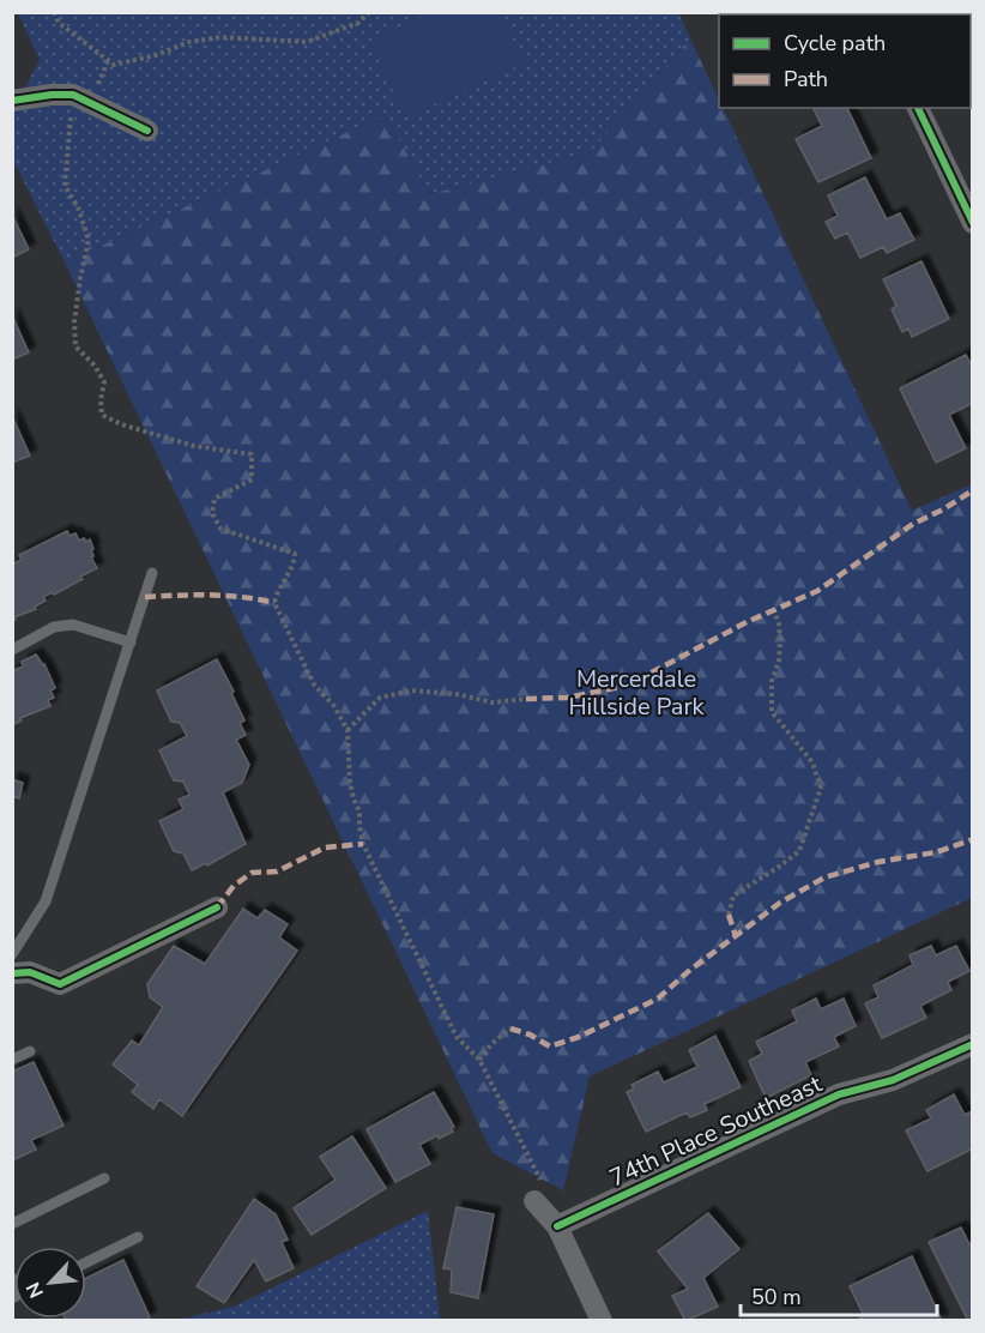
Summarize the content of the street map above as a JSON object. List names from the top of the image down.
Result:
{
  "streets": {
    "street": ["74th Place Southeast"]
  },
  "parks": ["Mercerdale Hillside Park"],
  "legend": ["Cycle path", "Path"],
  "scale_bar": "50 m",
  "north": "bottom left"
}
